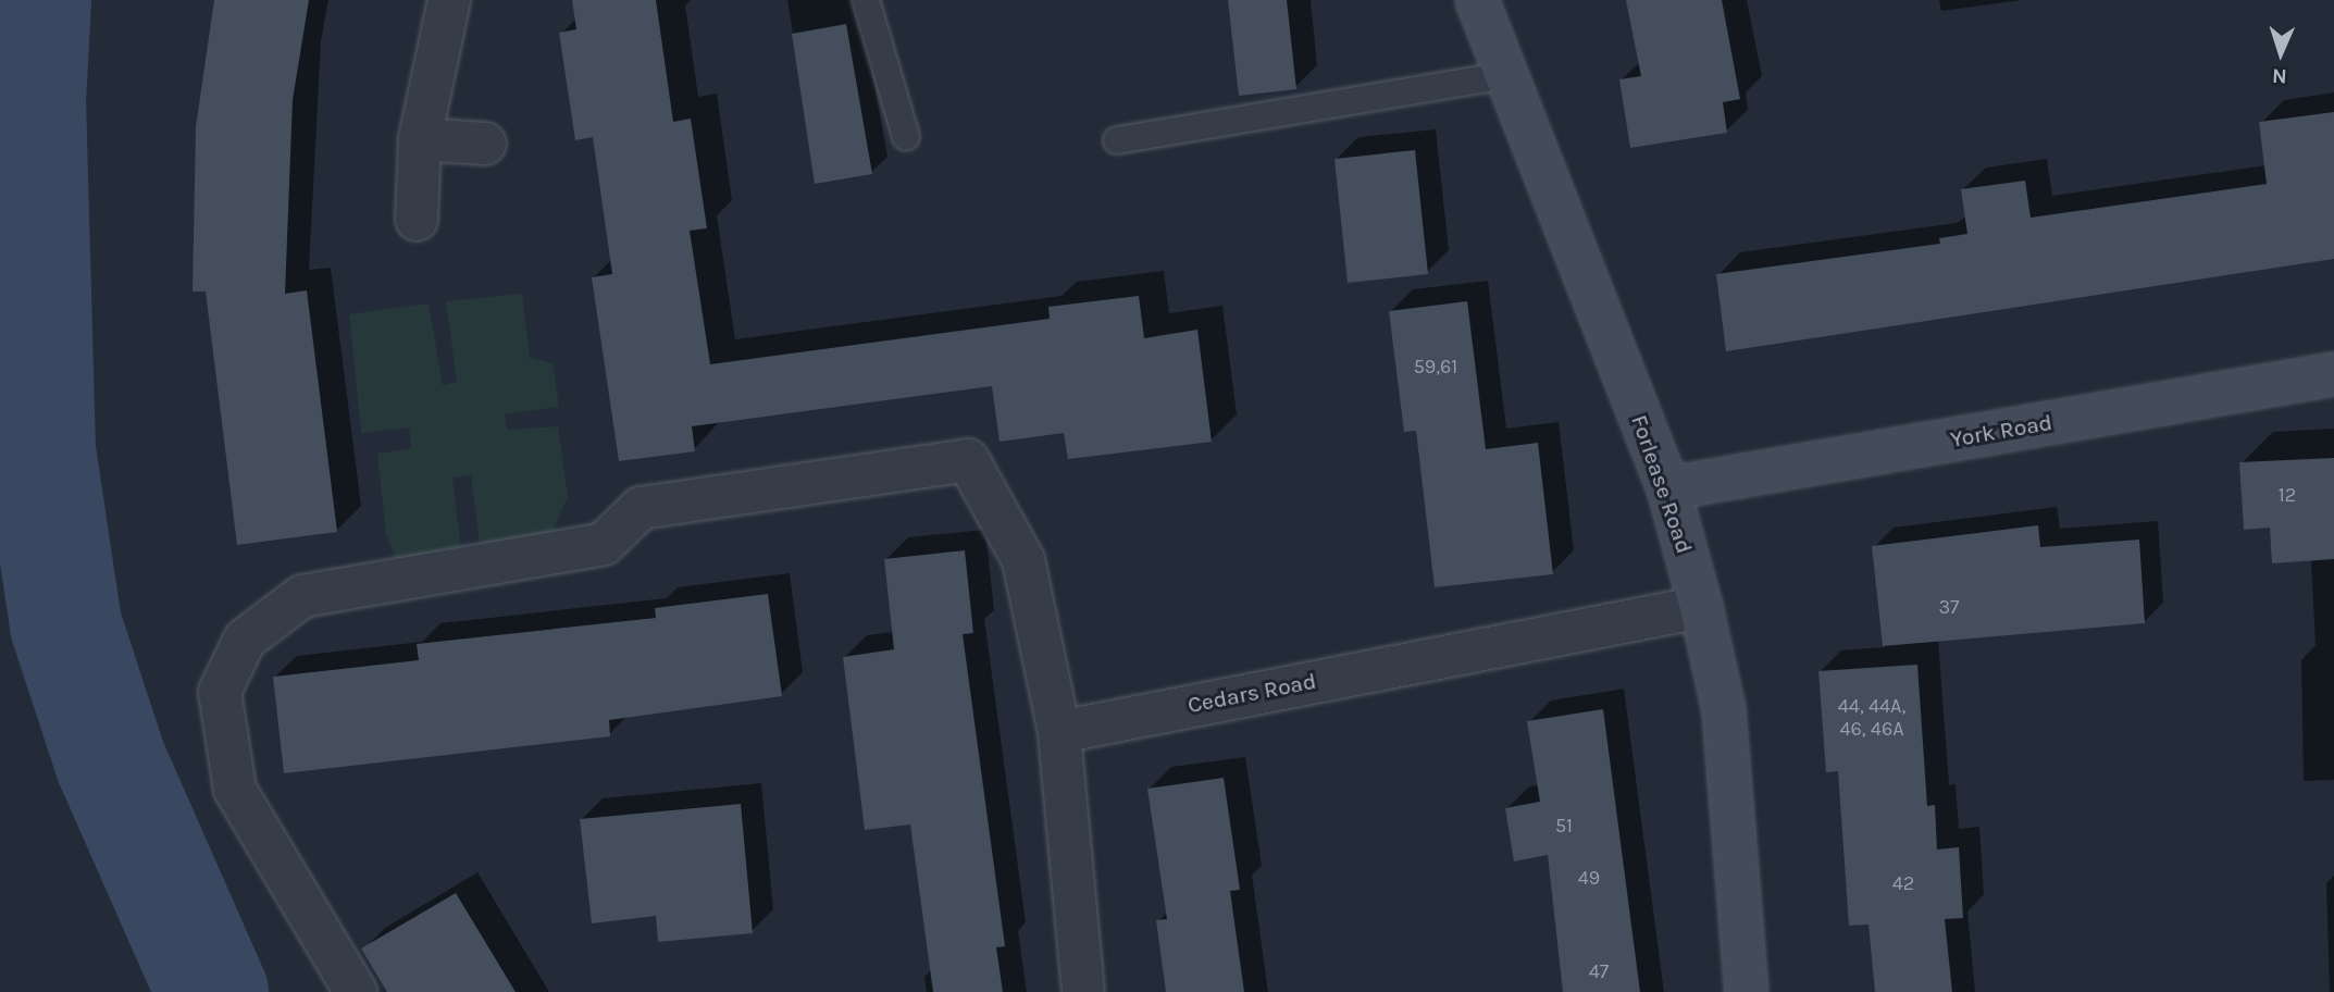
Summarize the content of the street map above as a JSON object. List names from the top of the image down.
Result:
{
  "streets": {
    "street": ["York Road", "Forlease Road", "Cedars Road"]
  },
  "crossings": [
    ["York Road", "Forlease Road"],
    ["Forlease Road", "Cedars Road"]
  ],
  "house_numbers": [
    "59,61",
    "12",
    "37",
    "44, 44A, 46, 46A",
    "51",
    "49",
    "42",
    "47"
  ],
  "north": "bottom"
}
